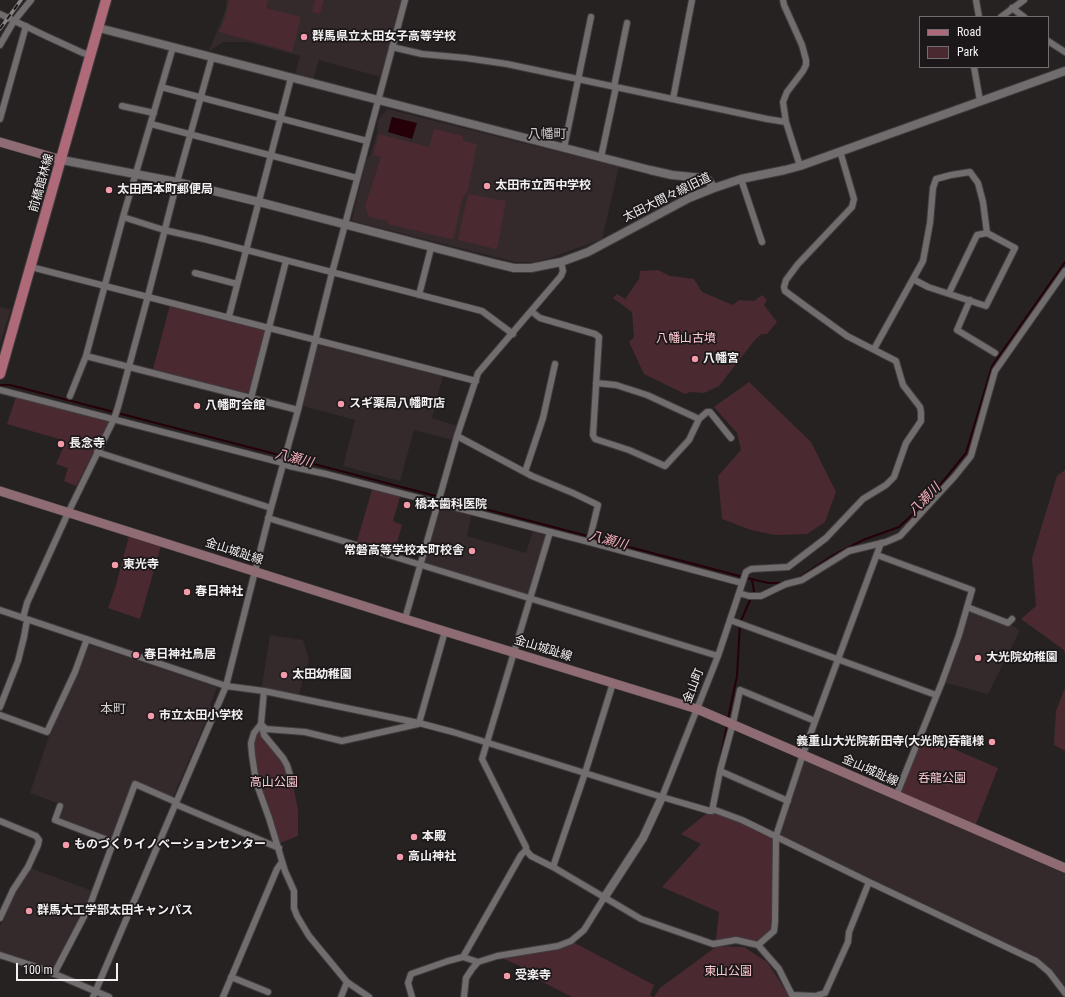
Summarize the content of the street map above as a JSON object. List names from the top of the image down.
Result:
{
  "streets": {
    "main road": ["前橋館林線", "金山城趾線"],
    "street": ["太田大間々線旧道", "金山町"]
  },
  "crossings": [
    ["前橋館林線", "太田大間々線旧道"],
    ["金山城趾線", "金山町"]
  ],
  "districts": ["八幡町", "本町"],
  "water": ["八瀬川"],
  "parks": [
    "八幡山古墳",
    "呑龍公園",
    "高山公園",
    "東山公園"
  ],
  "places": [
    "群馬県立太田女子高等学校",
    "太田市立西中学校",
    "太田西本町郵便局",
    "八幡宮",
    "スギ薬局八幡町店",
    "八幡町会館",
    "長念寺",
    "橋本歯科医院",
    "常磐高等学校本町校舎",
    "東光寺",
    "春日神社",
    "春日神社鳥居",
    "大光院幼稚園",
    "太田幼稚園",
    "市立太田小学校",
    "義重山大光院新田寺(大光院)吞龍様",
    "本殿",
    "ものづくりイノベーションセンター",
    "高山神社",
    "群馬大工学部太田キャンパス",
    "受楽寺"
  ],
  "legend": ["Road", "Park"],
  "scale_bar": "100 m"
}
